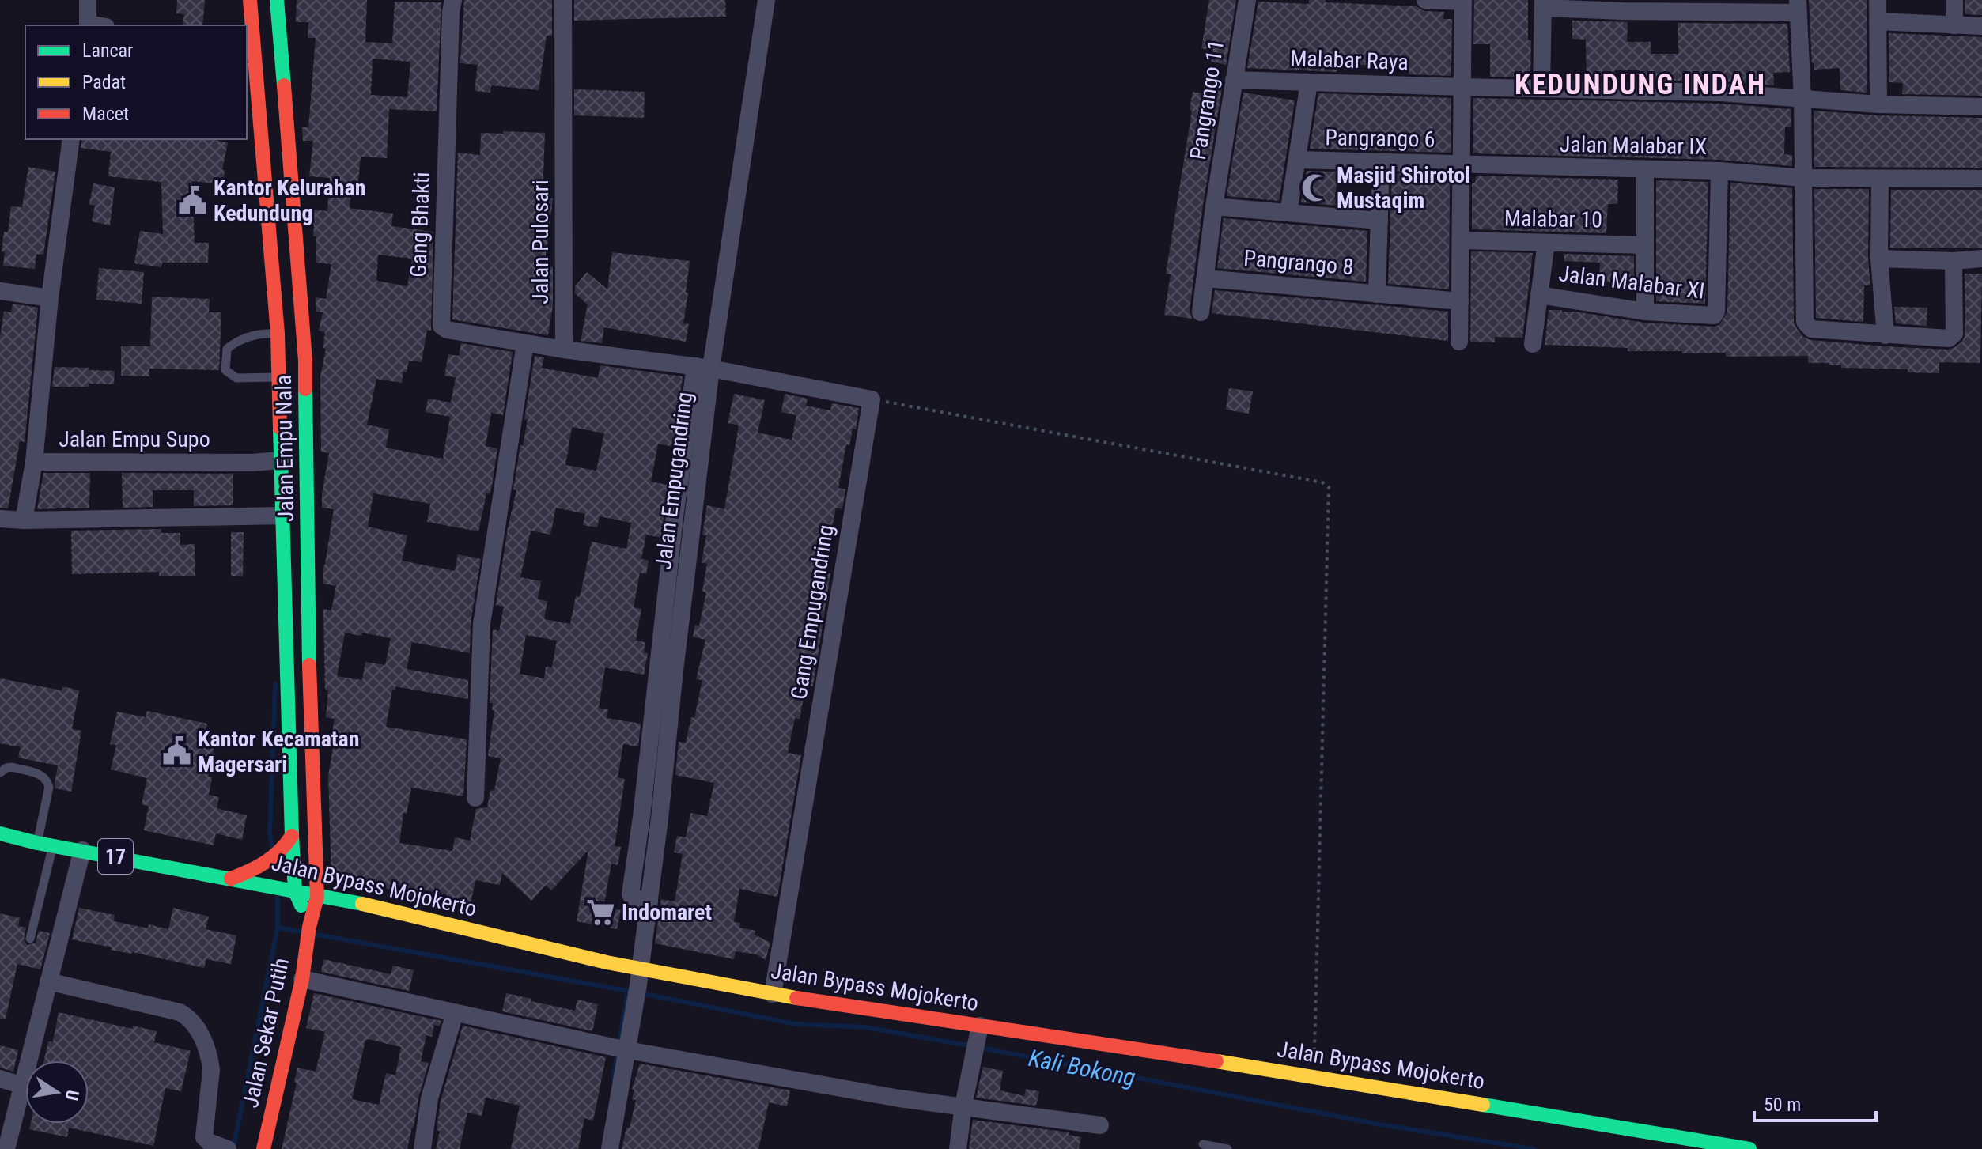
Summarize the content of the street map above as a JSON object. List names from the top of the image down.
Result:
{
  "streets": {
    "main road": [
      "Jalan Empu Nala",
      "17",
      "Jalan Bypass Mojokerto",
      "Jalan Sekar Putih"
    ],
    "street": [
      "Malabar Raya",
      "Pangrango 11",
      "Pangrango 6",
      "Jalan Malabar IX",
      "Malabar 10",
      "Gang Bhakti",
      "Jalan Pulosari",
      "Pangrango 8",
      "Jalan Malabar XI",
      "Jalan Empu Supo",
      "Jalan Empugandring",
      "Gang Empugandring"
    ]
  },
  "crossings": [
    ["Malabar Raya", "Pangrango 11"],
    ["Pangrango 6", "Jalan Malabar IX"],
    ["Jalan Malabar IX", "Jalan Malabar XI"],
    ["Gang Bhakti", "Jalan Pulosari"],
    ["Jalan Empu Supo", "Jalan Empu Nala"],
    ["Jalan Empu Nala", "Jalan Bypass Mojokerto"],
    ["Jalan Empu Nala", "Jalan Sekar Putih"],
    ["Jalan Empugandring", "Jalan Bypass Mojokerto"],
    ["Gang Empugandring", "Jalan Bypass Mojokerto"],
    ["Jalan Bypass Mojokerto", "Jalan Sekar Putih"]
  ],
  "districts": ["KEDUNDUNG INDAH"],
  "water": ["Kali Bokong"],
  "places": {
    "mosque": ["Masjid Shirotol Mustaqim"],
    "public building": ["Kantor Kelurahan Kedundung", "Kantor Kecamatan Magersari"],
    "supermarket": ["Indomaret"]
  },
  "legend": ["Lancar", "Padat", "Macet"],
  "scale_bar": "50 m",
  "north": "right"
}
